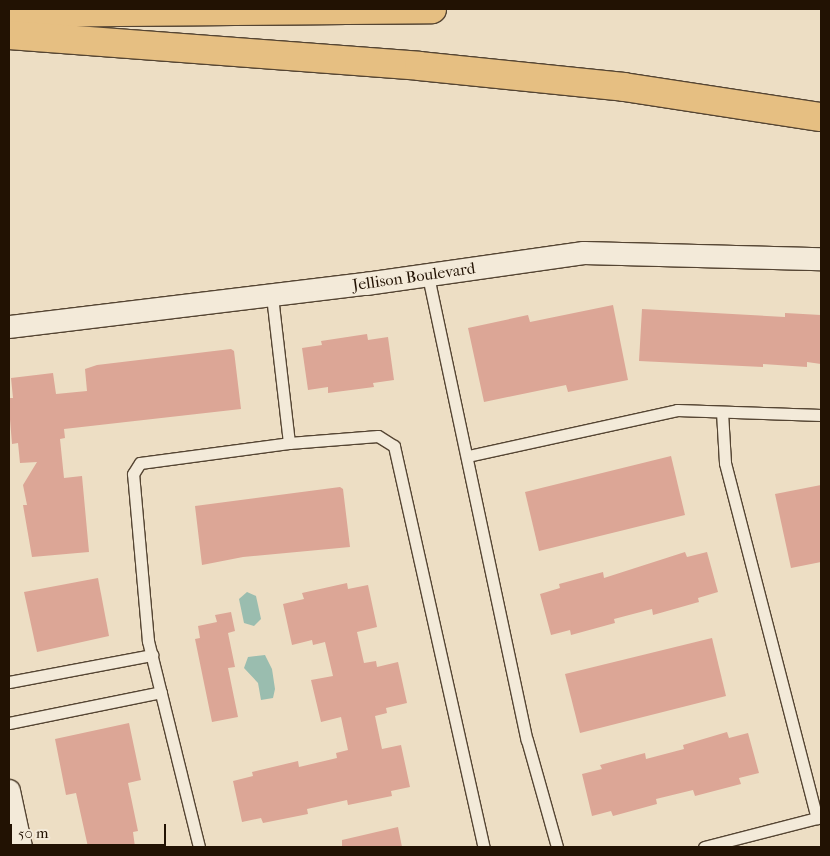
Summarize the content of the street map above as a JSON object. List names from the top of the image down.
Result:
{
  "streets": {
    "street": ["Jellison Boulevard"]
  },
  "scale_bar": "50 m"
}
